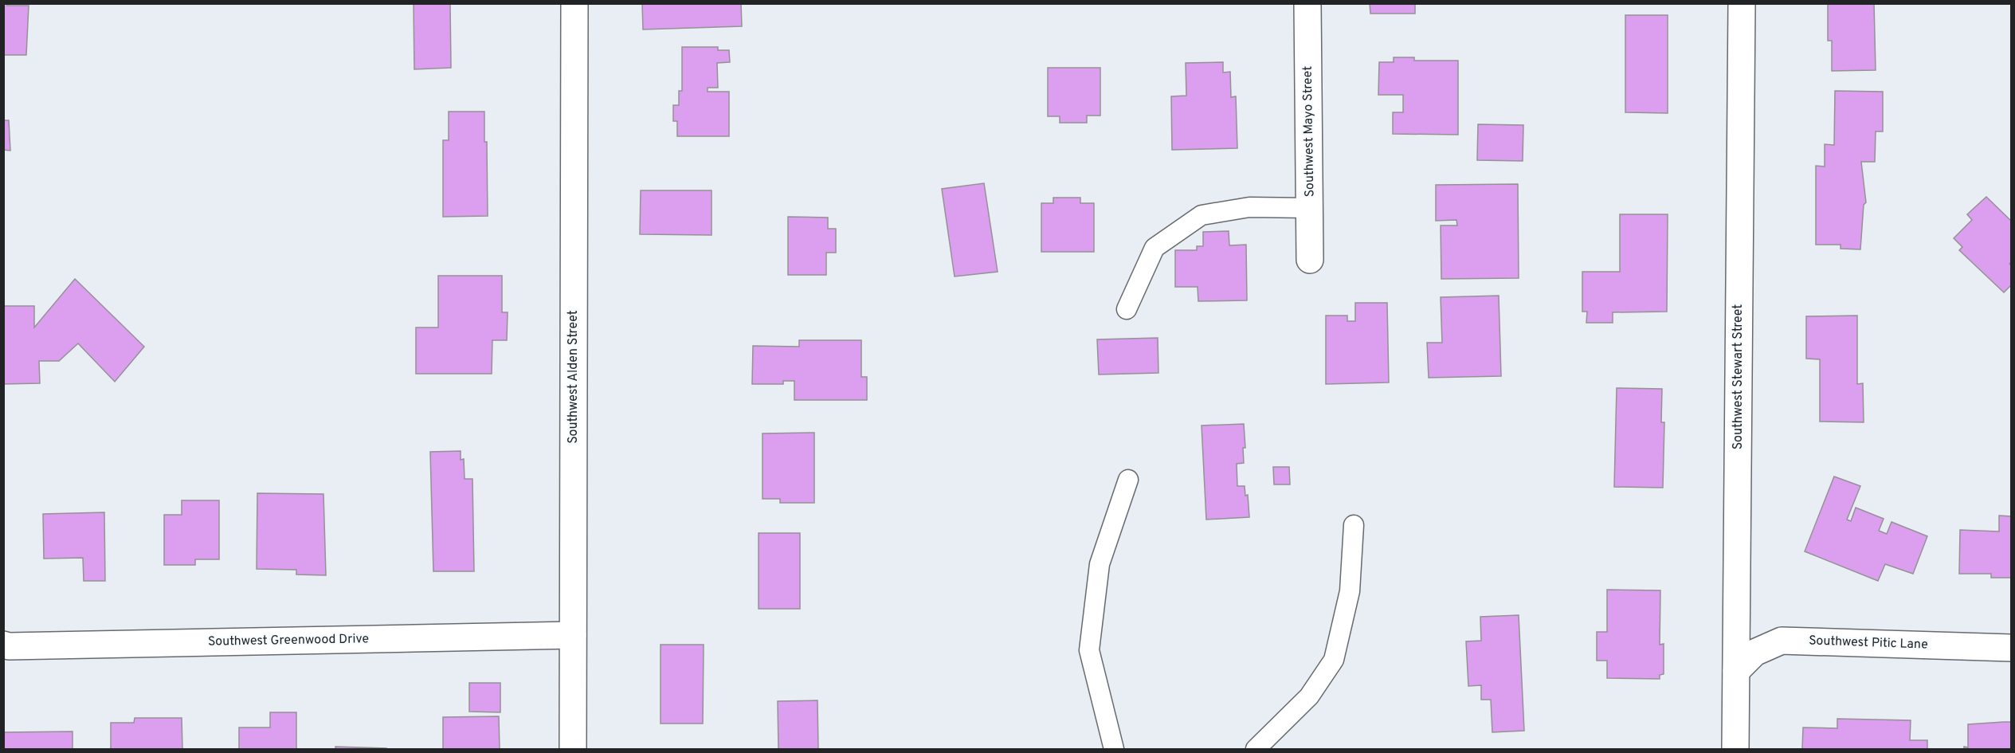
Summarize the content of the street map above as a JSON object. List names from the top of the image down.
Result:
{
  "streets": {
    "street": [
      "Southwest Mayo Street",
      "Southwest Alden Street",
      "Southwest Stewart Street",
      "Southwest Greenwood Drive",
      "Southwest Pitic Lane"
    ]
  },
  "crossings": [
    ["Southwest Alden Street", "Southwest Greenwood Drive"],
    ["Southwest Stewart Street", "Southwest Pitic Lane"]
  ]
}
